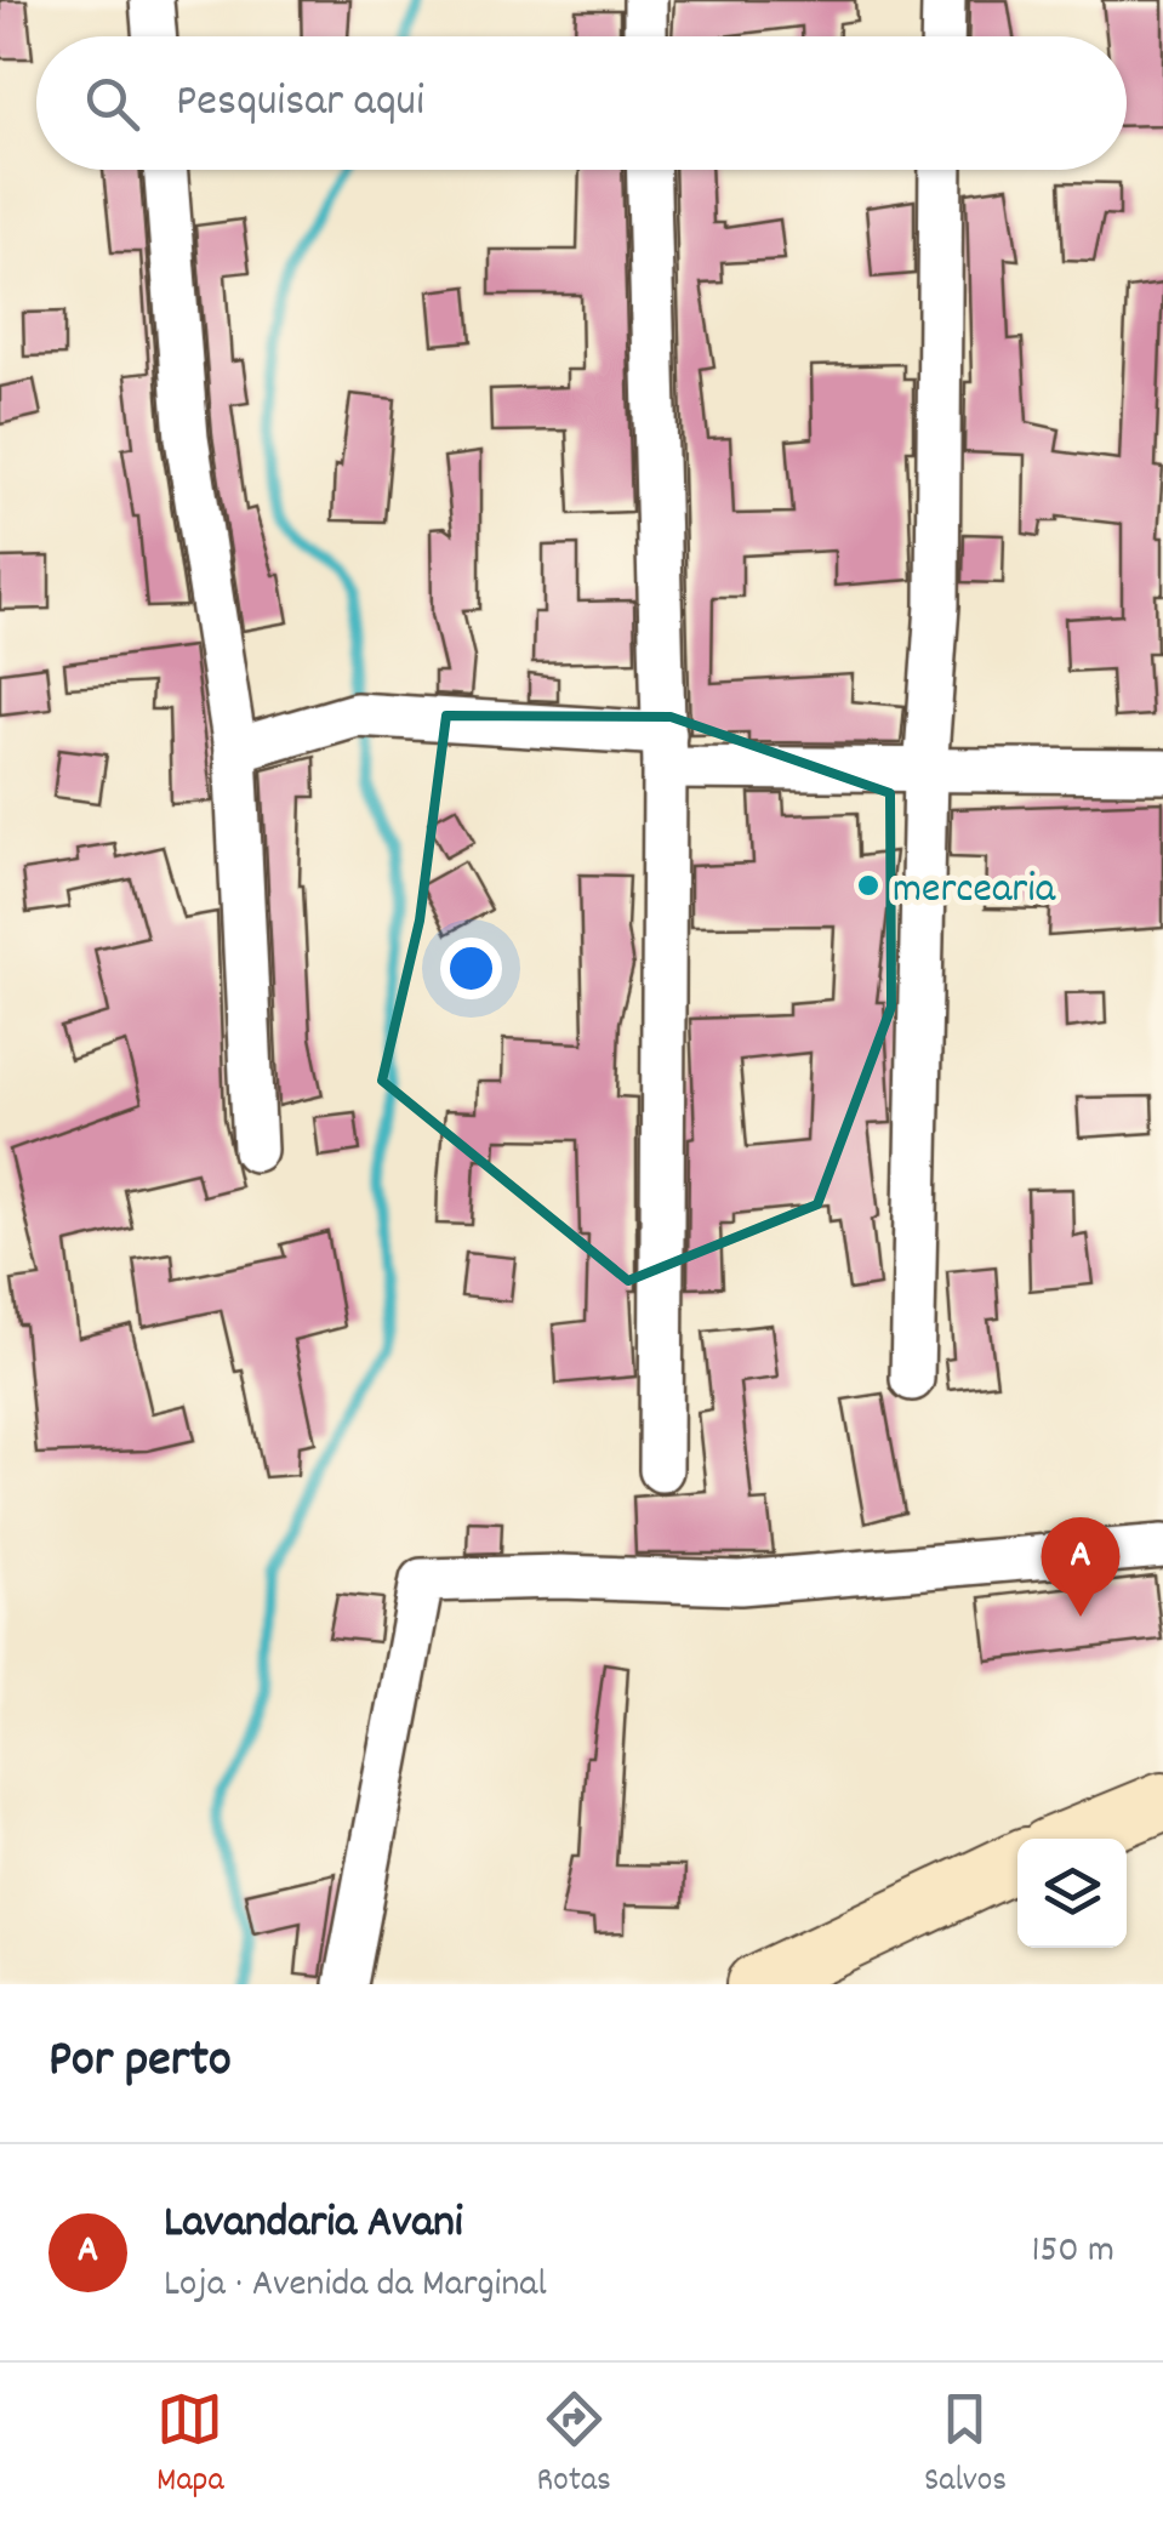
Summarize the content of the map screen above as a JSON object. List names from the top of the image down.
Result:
{
  "places": ["mercearia"],
  "page": {
    "search": "Pesquisar aqui",
    "pins": "A",
    "heading": "Por perto",
    "list": [
      {
        "mark": "A",
        "name": "Lavandaria Avani",
        "note": "Loja · Avenida da Marginal",
        "value": "150 m"
      }
    ],
    "nav": ["Mapa", "Rotas", "Salvos"]
  }
}
